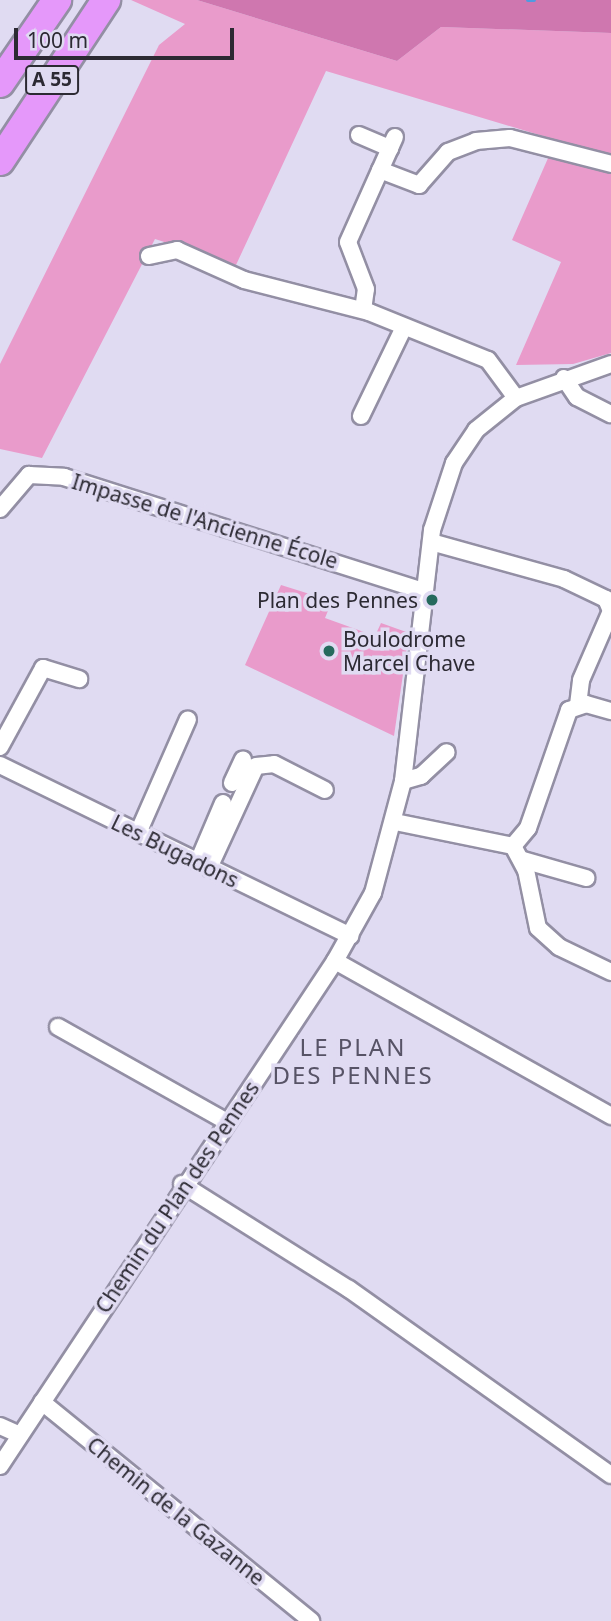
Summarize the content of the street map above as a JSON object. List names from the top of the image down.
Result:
{
  "streets": {
    "highway": ["A 55"],
    "street": [
      "Impasse de l'Ancienne École",
      "Les Bugadons",
      "Chemin du Plan des Pennes",
      "Chemin de la Gazanne"
    ]
  },
  "crossings": [
    ["Impasse de l'Ancienne École", "Chemin du Plan des Pennes"],
    ["Les Bugadons", "Chemin du Plan des Pennes"],
    ["Chemin du Plan des Pennes", "Chemin de la Gazanne"]
  ],
  "districts": ["LE PLAN DES PENNES"],
  "places": ["Plan des Pennes", "Boulodrome Marcel Chave"],
  "scale_bar": "100 m"
}
